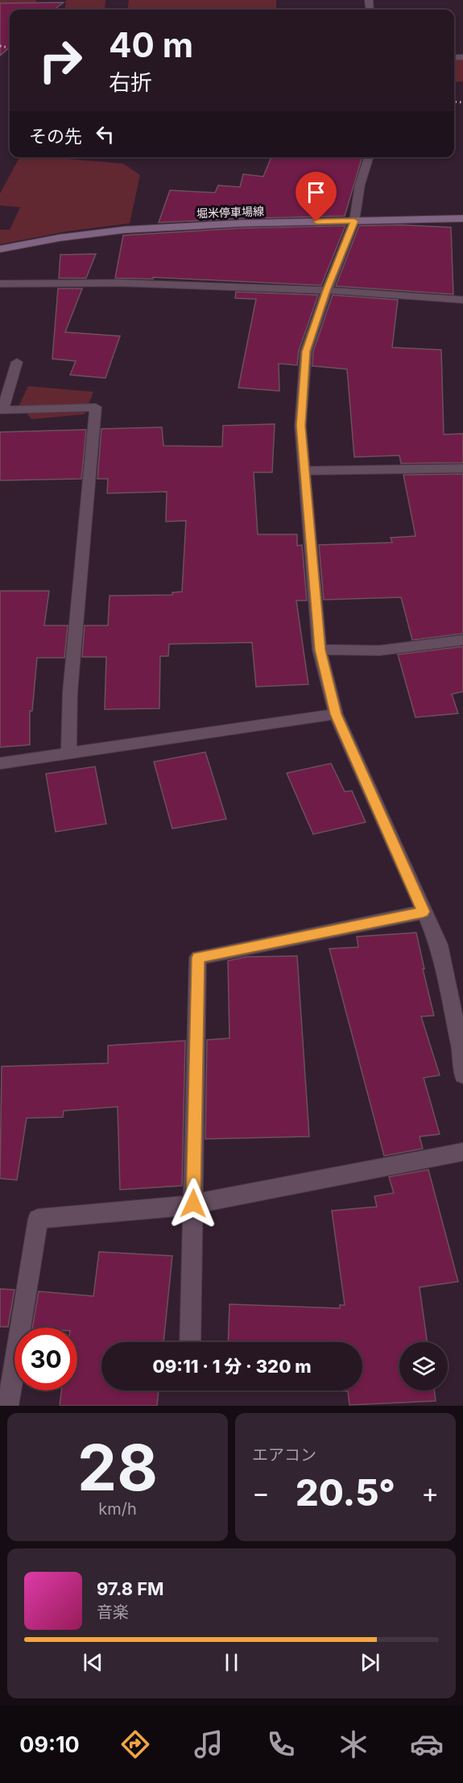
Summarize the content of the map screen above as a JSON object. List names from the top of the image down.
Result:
{
  "streets": {
    "main road": ["堀米停車場線"]
  },
  "page": {
    "turn": ["40 m", "右折"],
    "then": "その先",
    "limit": "30",
    "trip": "09:11 · 1 分 · 320 m",
    "tile": [
      ["28", "km/h"],
      "エアコン"
    ],
    "heat": ["−", "20.5°", "+"],
    "song": ["97.8 FM", "音楽"],
    "tabs": "09:10"
  }
}
